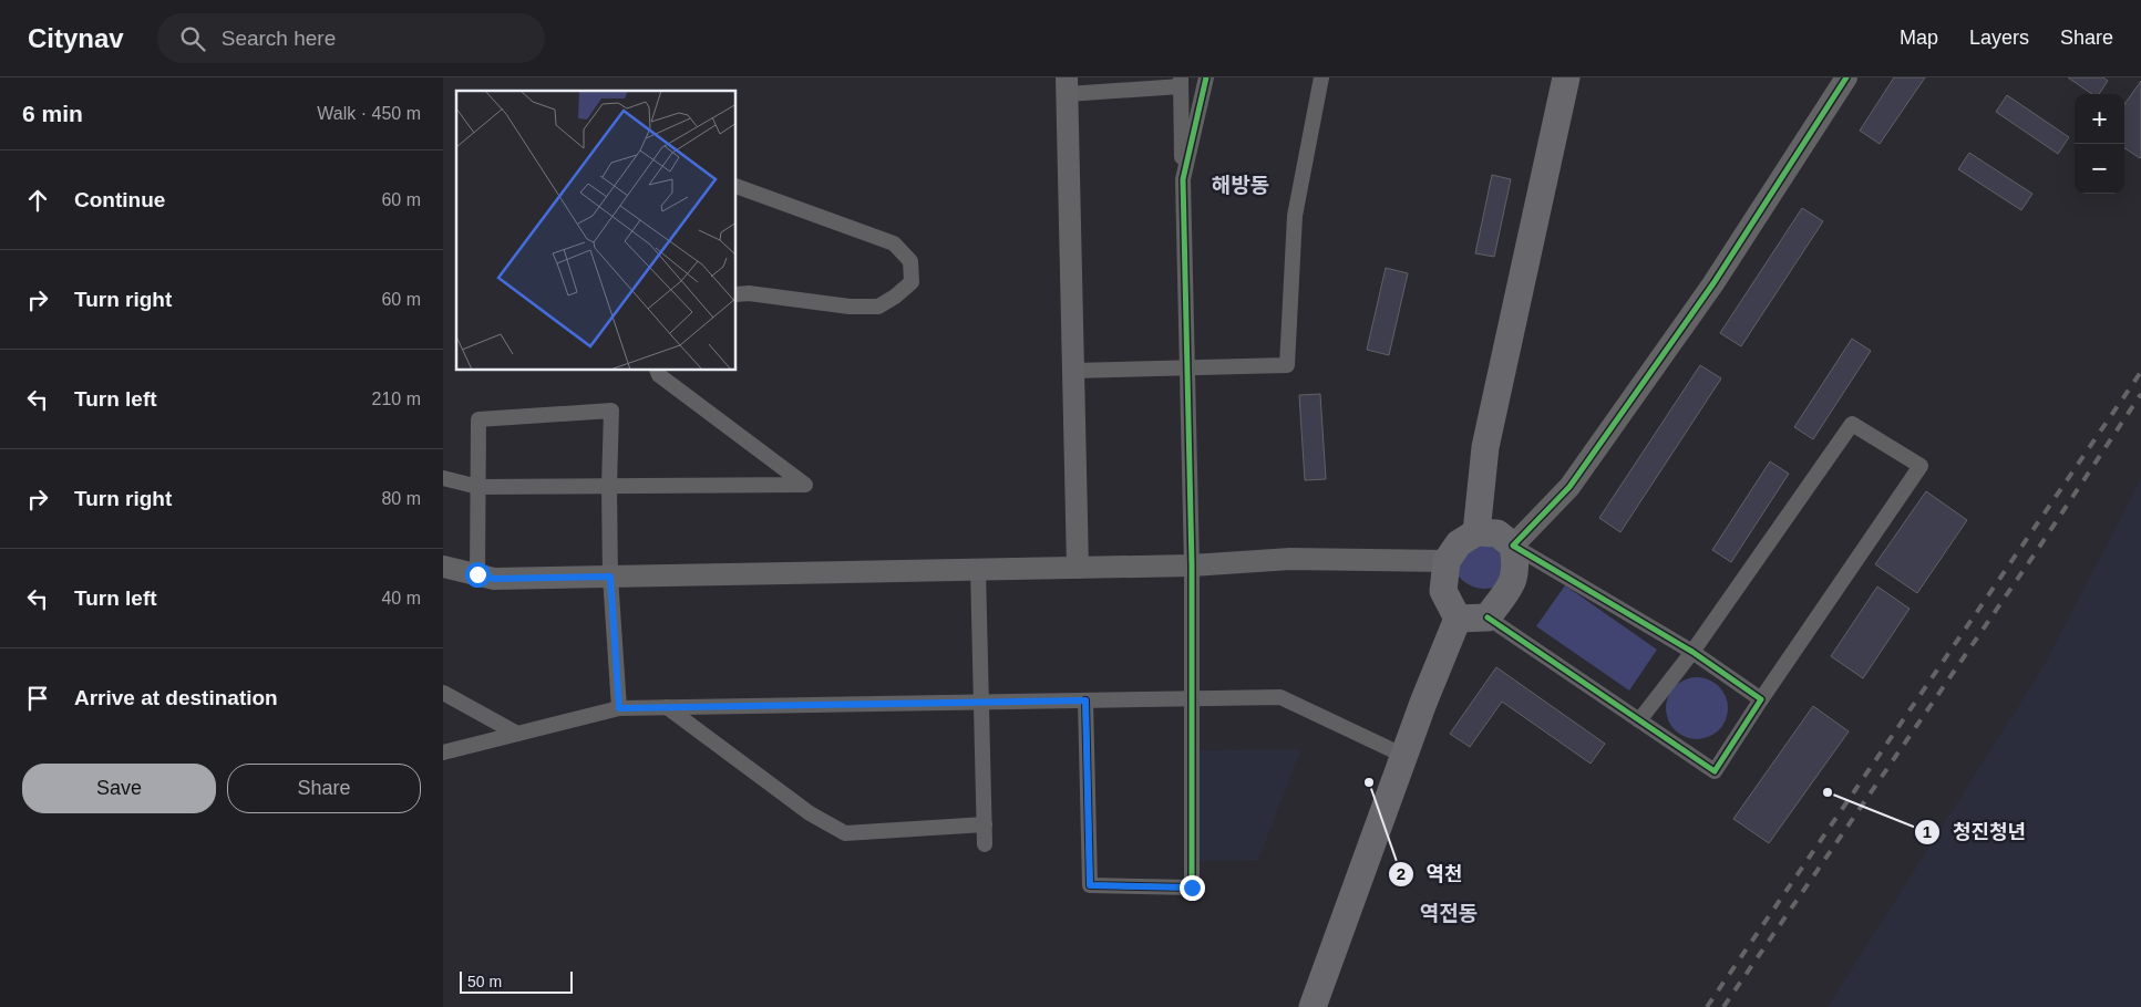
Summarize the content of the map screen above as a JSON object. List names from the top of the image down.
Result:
{
  "districts": ["해방동", "역전동"],
  "places": ["역천", "청진청년"],
  "scale_bar": "50 m",
  "page": {
    "header": "Citynav",
    "search": "Search here",
    "nav": ["Map", "Layers", "Share"],
    "heading": ["6 min", "Walk · 450 m"],
    "map_buttons": ["+", "−"],
    "list": [
      ["Continue", "60 m"],
      ["Turn right", "60 m"],
      ["Turn left", "210 m"],
      ["Turn right", "80 m"],
      ["Turn left", "40 m"],
      "Arrive at destination"
    ],
    "buttons": ["Save", "Share"],
    "scale": "50 m"
  }
}
